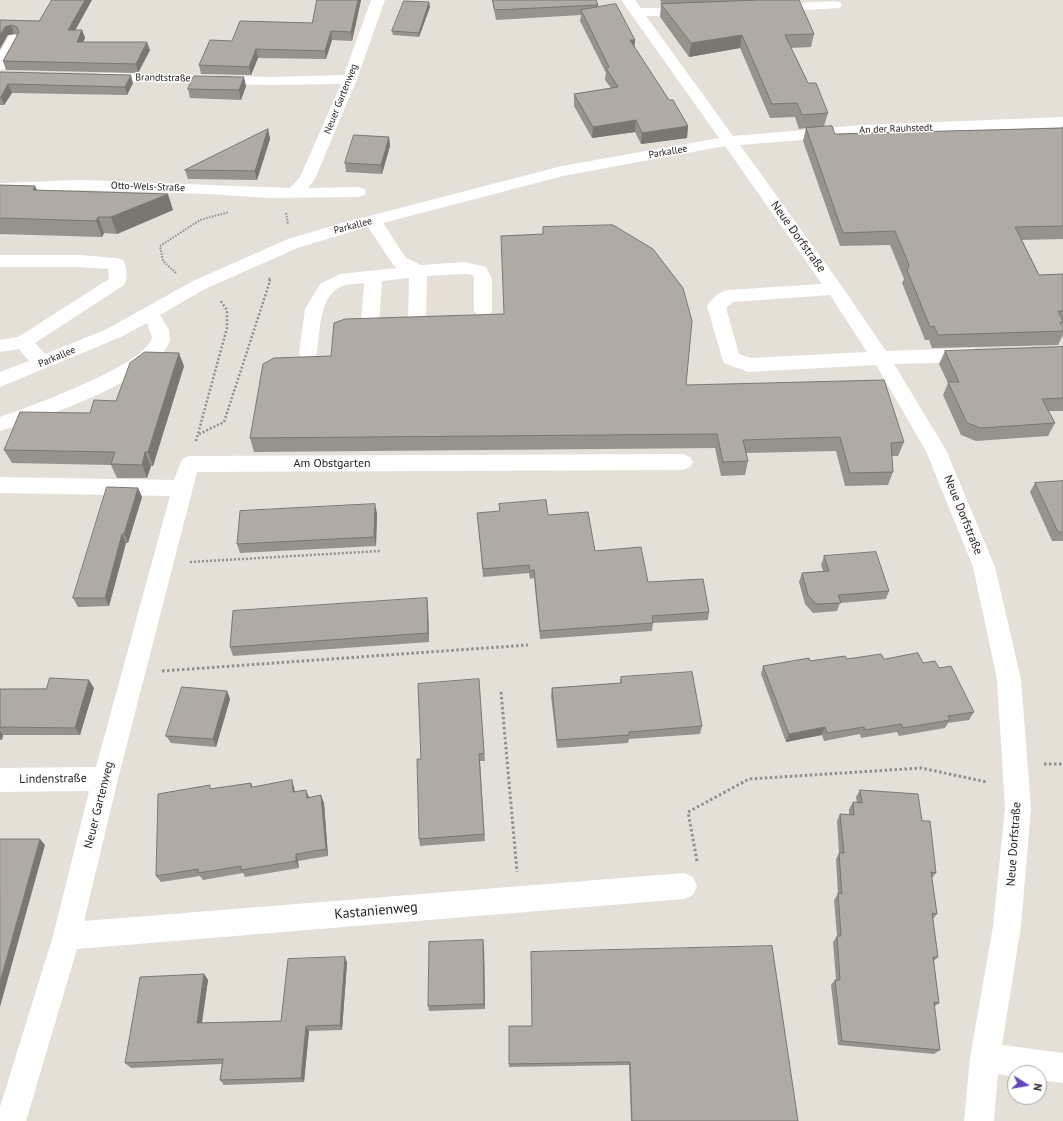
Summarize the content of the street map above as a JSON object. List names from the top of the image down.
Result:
{
  "streets": {
    "street": [
      "Brandtstraße",
      "Neuer Gartenweg",
      "An der Rauhstedt",
      "Parkallee",
      "Otto-Wels-Straße",
      "Neue Dorfstraße",
      "Am Obstgarten",
      "Lindenstraße",
      "Kastanienweg"
    ]
  },
  "crossings": [
    ["Brandtstraße", "Neuer Gartenweg"],
    ["Neuer Gartenweg", "Otto-Wels-Straße"],
    ["Neuer Gartenweg", "Lindenstraße"],
    ["Neuer Gartenweg", "Kastanienweg"],
    ["An der Rauhstedt", "Parkallee"],
    ["An der Rauhstedt", "Neue Dorfstraße"],
    ["Parkallee", "Neue Dorfstraße"]
  ],
  "north": "right"
}
